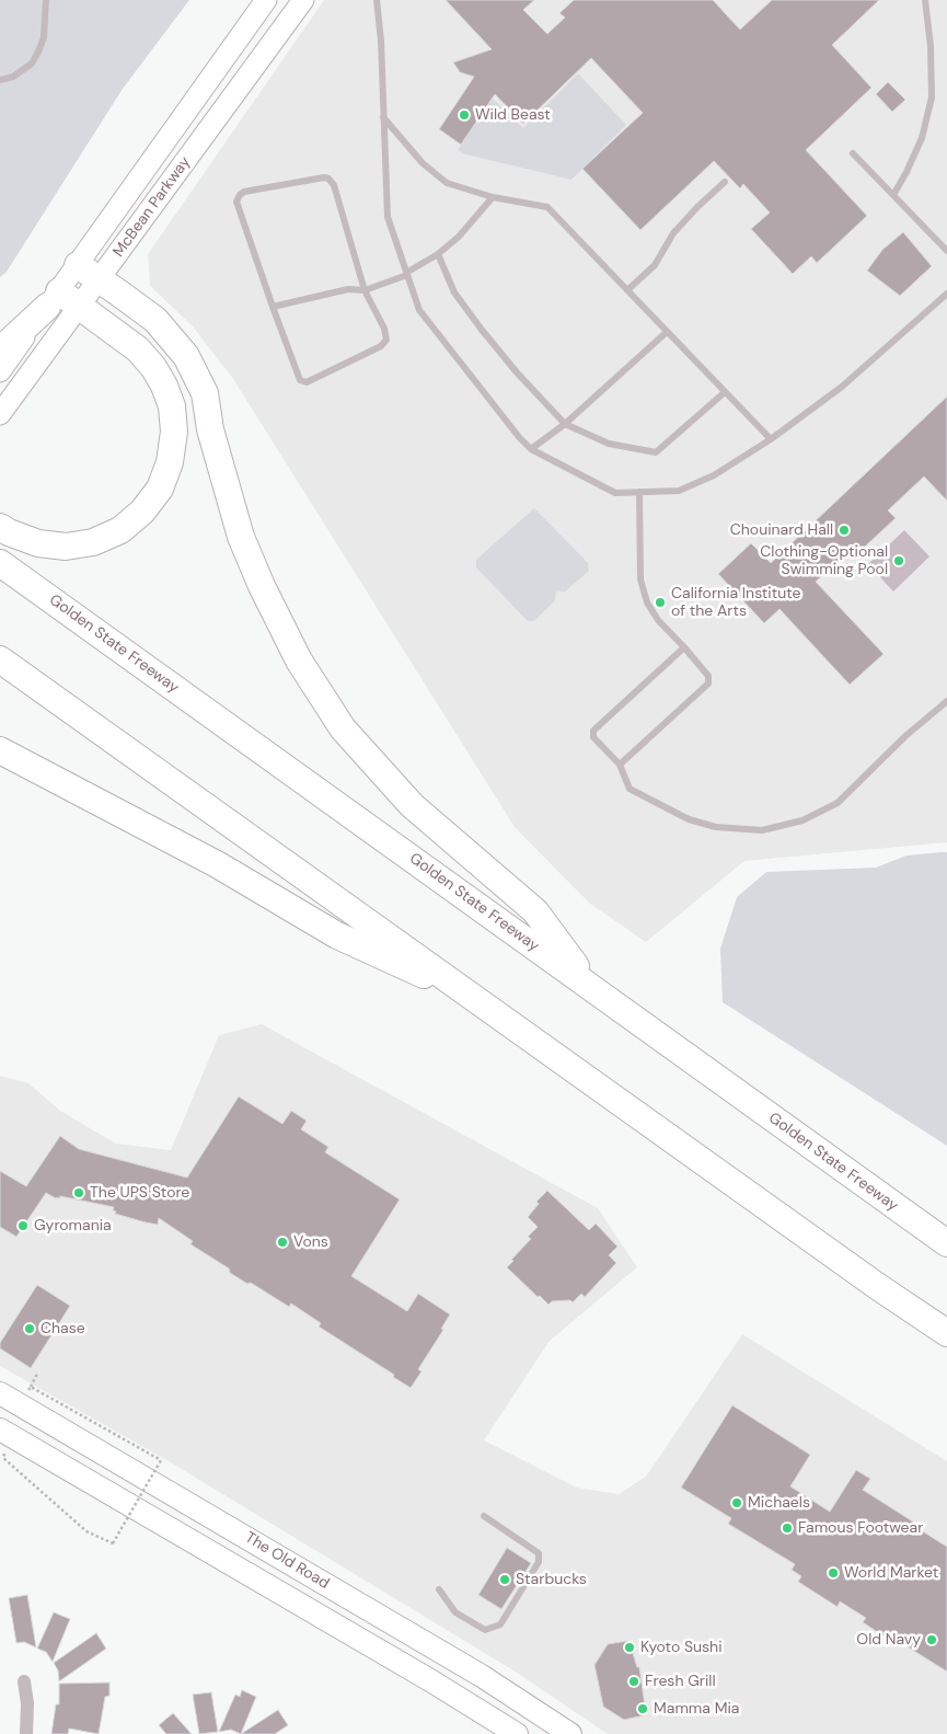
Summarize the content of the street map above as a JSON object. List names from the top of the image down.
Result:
{
  "streets": {
    "highway": ["Golden State Freeway"],
    "main road": ["McBean Parkway", "The Old Road"]
  },
  "places": [
    "Wild Beast",
    "Chouinard Hall",
    "Clothing-Optional Swimming Pool",
    "California Institute of the Arts",
    "The UPS Store",
    "Gyromania",
    "Vons",
    "Chase",
    "Michaels",
    "Famous Footwear",
    "World Market",
    "Starbucks",
    "Old Navy",
    "Kyoto Sushi",
    "Fresh Grill",
    "Mamma Mia"
  ]
}
